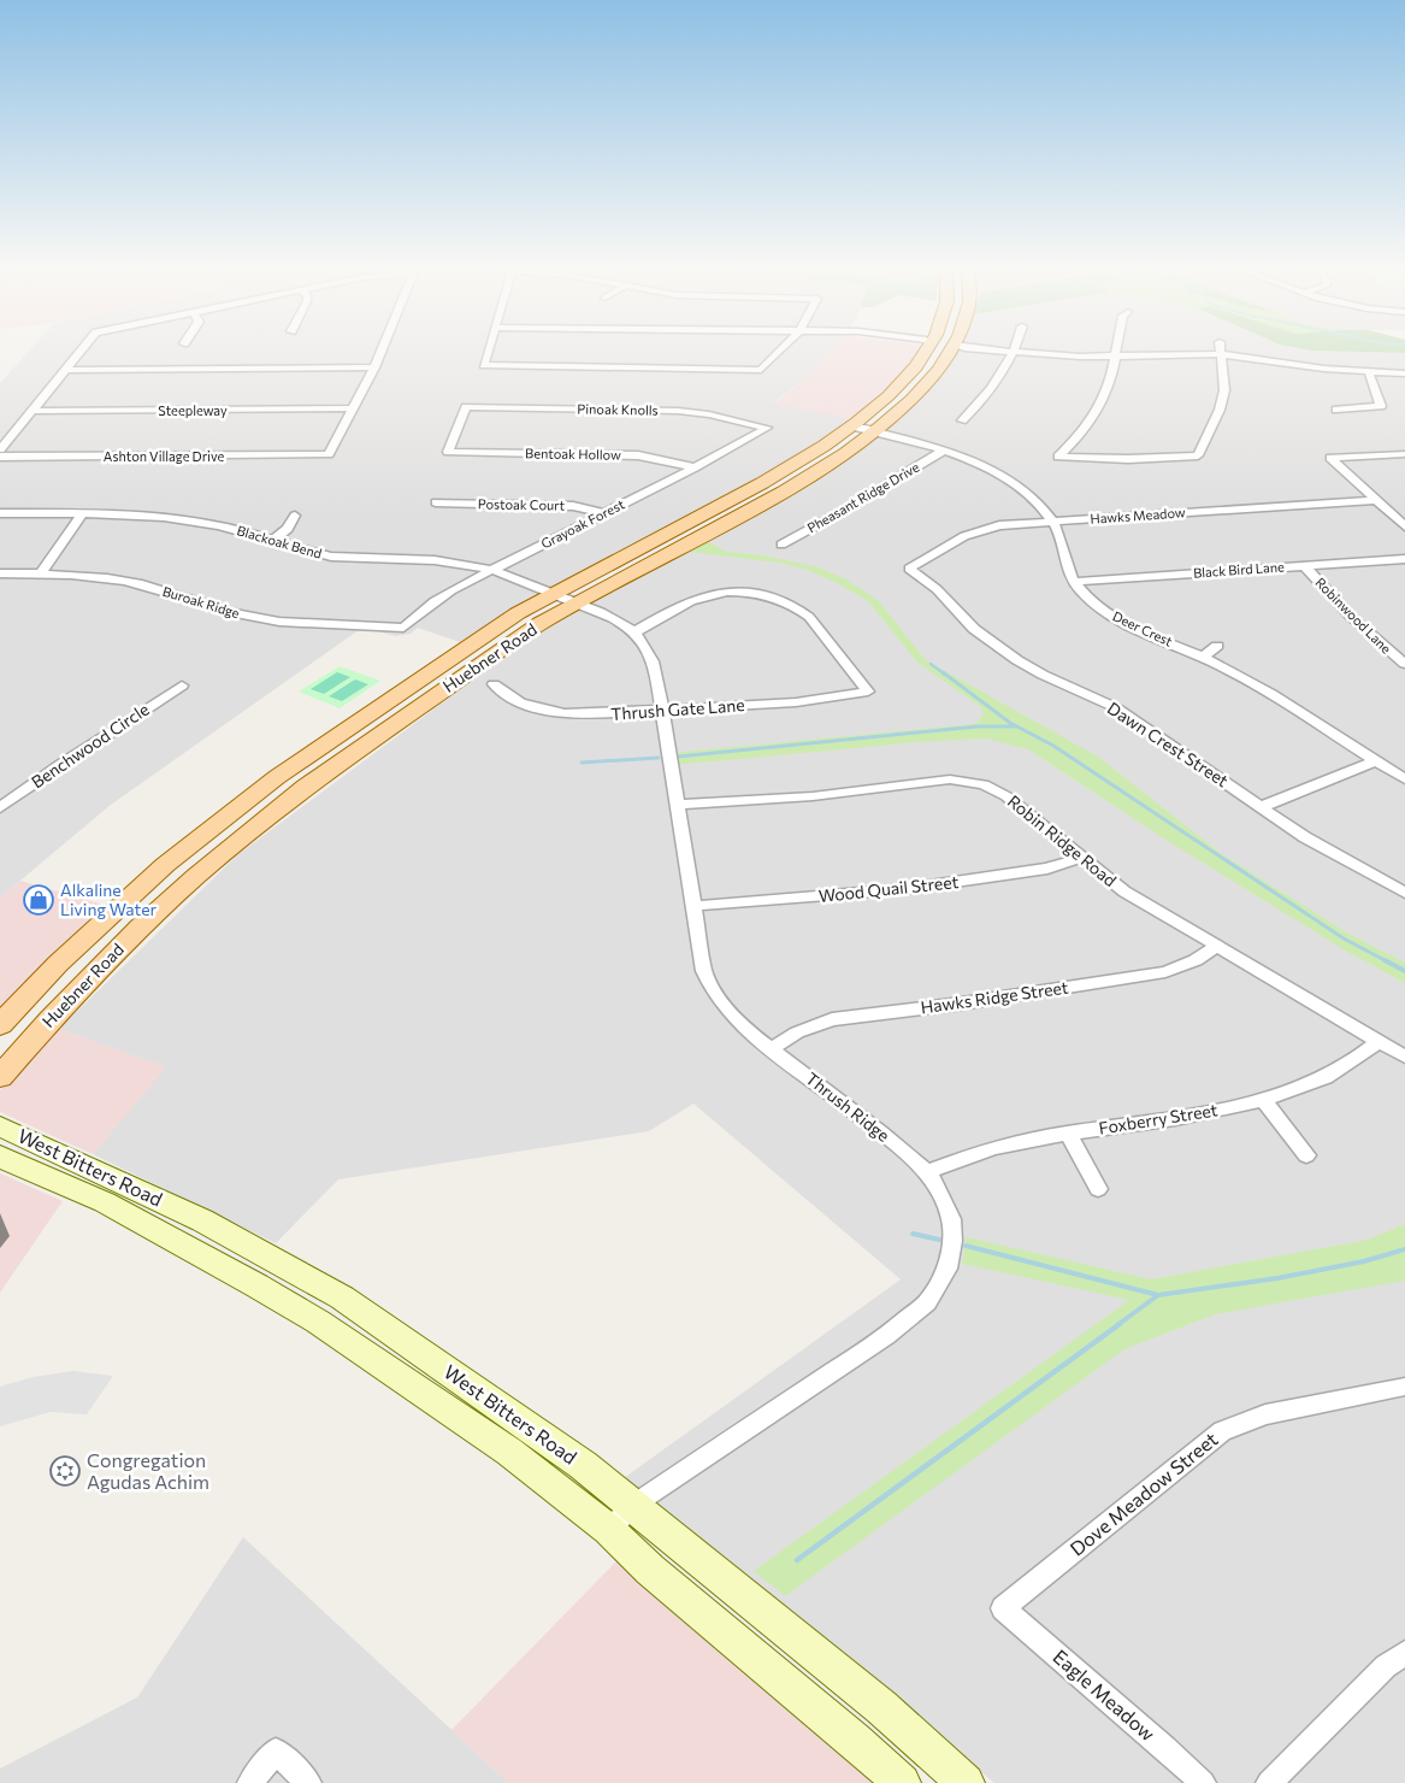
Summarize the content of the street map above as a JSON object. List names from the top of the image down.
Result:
{
  "streets": {
    "main road": ["Huebner Road", "West Bitters Road"],
    "street": [
      "Pinoak Knolls",
      "Steepleway",
      "Bentoak Hollow",
      "Ashton Village Drive",
      "Pheasant Ridge Drive",
      "Postoak Court",
      "Hawks Meadow",
      "Grayoak Forest",
      "Blackoak Bend",
      "Black Bird Lane",
      "Buroak Ridge",
      "Robinwood Lane",
      "Deer Crest",
      "Thrush Gate Lane",
      "Dawn Crest Street",
      "Benchwood Circle",
      "Robin Ridge Road",
      "Wood Quail Street",
      "Hawks Ridge Street",
      "Thrush Ridge",
      "Foxberry Street",
      "Dove Meadow Street",
      "Eagle Meadow"
    ]
  },
  "crossings": [
    ["Pinoak Knolls", "Bentoak Hollow"],
    ["Pinoak Knolls", "Grayoak Forest"],
    ["Steepleway", "Ashton Village Drive"],
    ["Bentoak Hollow", "Grayoak Forest"],
    ["Pheasant Ridge Drive", "Deer Crest"],
    ["Postoak Court", "Grayoak Forest"],
    ["Hawks Meadow", "Deer Crest"],
    ["Hawks Meadow", "Dawn Crest Street"],
    ["Grayoak Forest", "Blackoak Bend"],
    ["Grayoak Forest", "Buroak Ridge"],
    ["Blackoak Bend", "Huebner Road"],
    ["Blackoak Bend", "Thrush Ridge"],
    ["Black Bird Lane", "Robinwood Lane"],
    ["Black Bird Lane", "Deer Crest"],
    ["Deer Crest", "Huebner Road"],
    ["Huebner Road", "Thrush Ridge"],
    ["Thrush Gate Lane", "Thrush Ridge"],
    ["Robin Ridge Road", "Wood Quail Street"],
    ["Robin Ridge Road", "Hawks Ridge Street"],
    ["Robin Ridge Road", "Thrush Ridge"],
    ["Robin Ridge Road", "Foxberry Street"],
    ["Wood Quail Street", "Thrush Ridge"],
    ["Hawks Ridge Street", "Thrush Ridge"],
    ["Thrush Ridge", "Foxberry Street"],
    ["Thrush Ridge", "West Bitters Road"],
    ["Dove Meadow Street", "Eagle Meadow"]
  ],
  "places": {
    "shop": ["Alkaline Living Water"],
    "synagogue": ["Congregation Agudas Achim"]
  }
}
